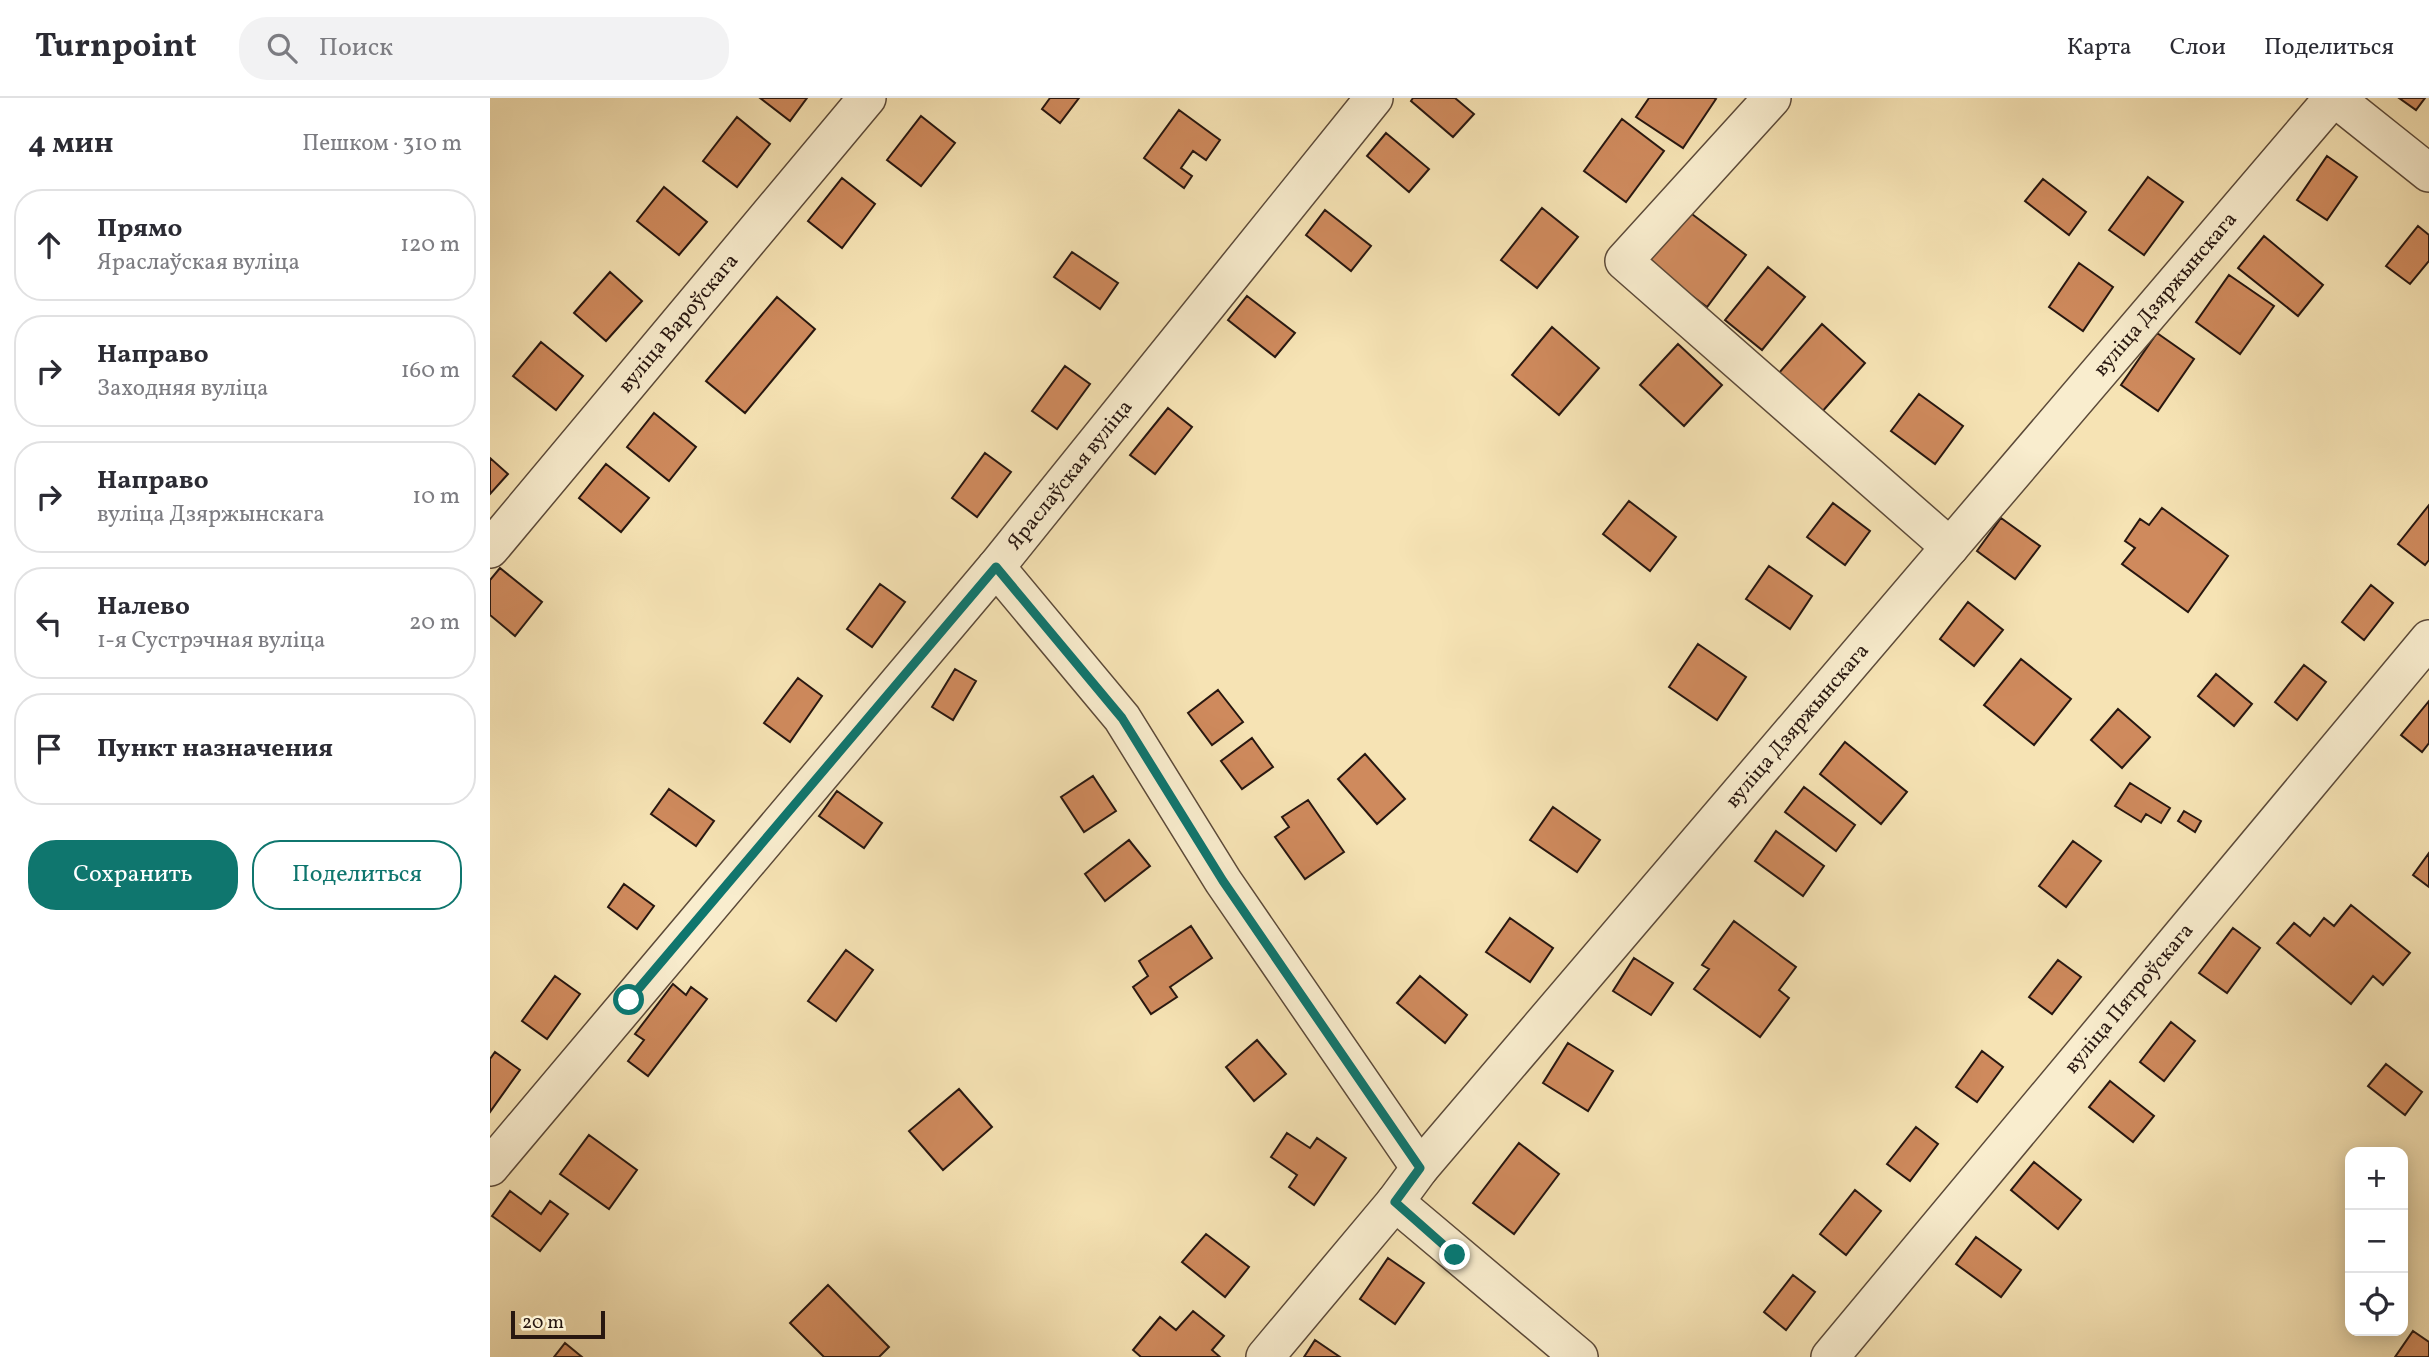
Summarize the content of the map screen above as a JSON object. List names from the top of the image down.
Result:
{
  "streets": {
    "street": [
      "вуліца Дзяржынскага",
      "вуліца Вароўскага",
      "Яраслаўская вуліца",
      "вуліца Пятроўскага"
    ]
  },
  "scale_bar": "20 m",
  "page": {
    "header": "Turnpoint",
    "search": "Поиск",
    "nav": ["Карта", "Слои", "Поделиться"],
    "heading": ["4 мин", "Пешком · 310 m"],
    "list": [
      ["Прямо", "Яраслаўская вуліца", "120 m"],
      ["Направо", "Заходняя вуліца", "160 m"],
      ["Направо", "вуліца Дзяржынскага", "10 m"],
      ["Налево", "1-я Сустрэчная вуліца", "20 m"],
      "Пункт назначения"
    ],
    "buttons": ["Сохранить", "Поделиться"],
    "map_buttons": ["+", "−"],
    "scale": "20 m"
  }
}
